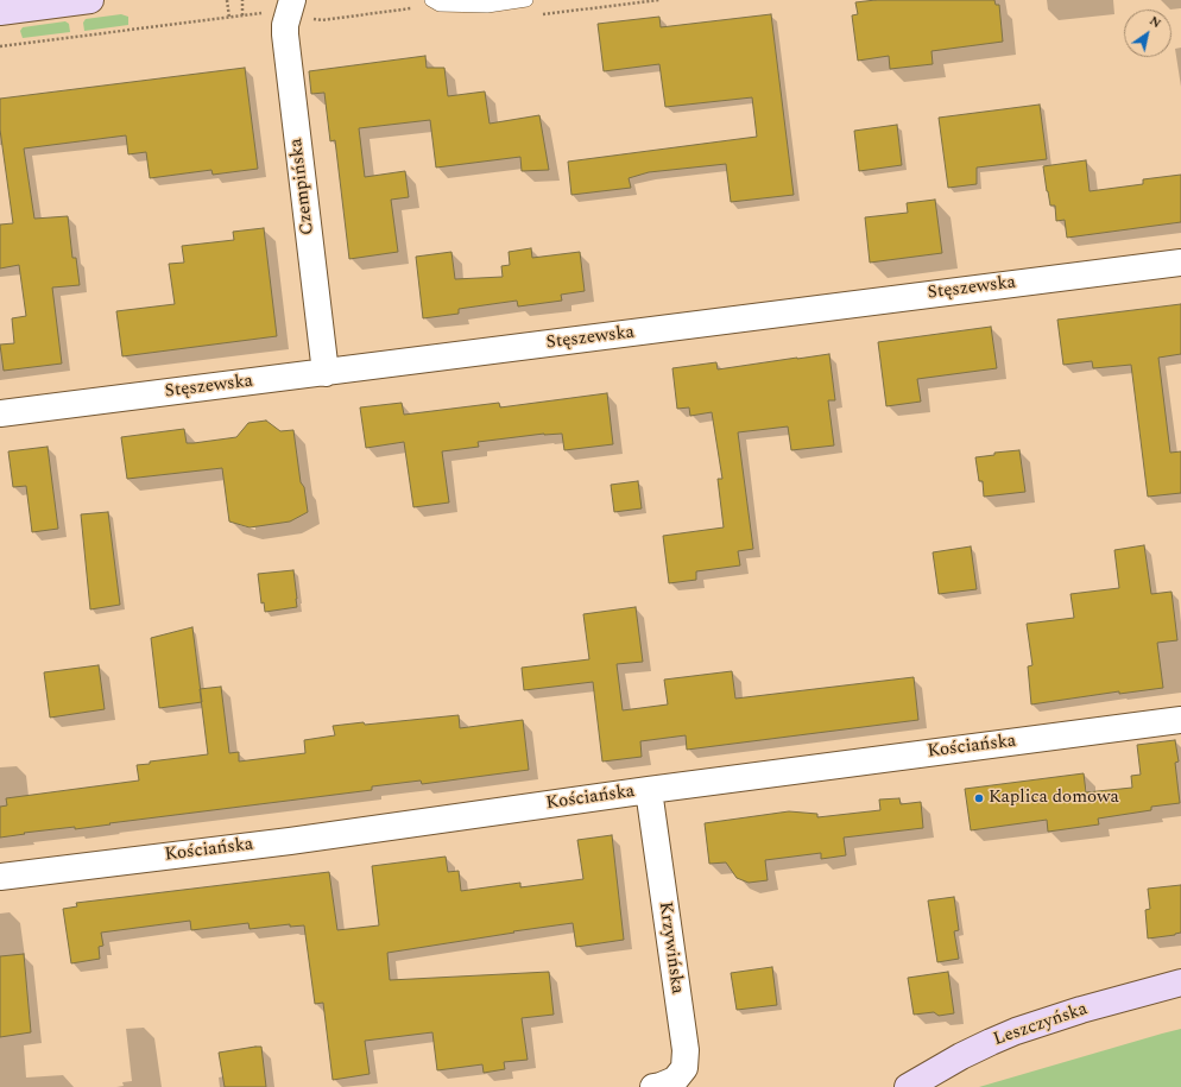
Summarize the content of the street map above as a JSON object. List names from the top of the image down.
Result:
{
  "streets": {
    "street": [
      "Czempińska",
      "Stęszewska",
      "Kościańska",
      "Krzywińska",
      "Leszczyńska"
    ]
  },
  "crossings": [
    ["Czempińska", "Stęszewska"],
    ["Kościańska", "Krzywińska"]
  ],
  "places": ["Kaplica domowa"],
  "north": "top right"
}
